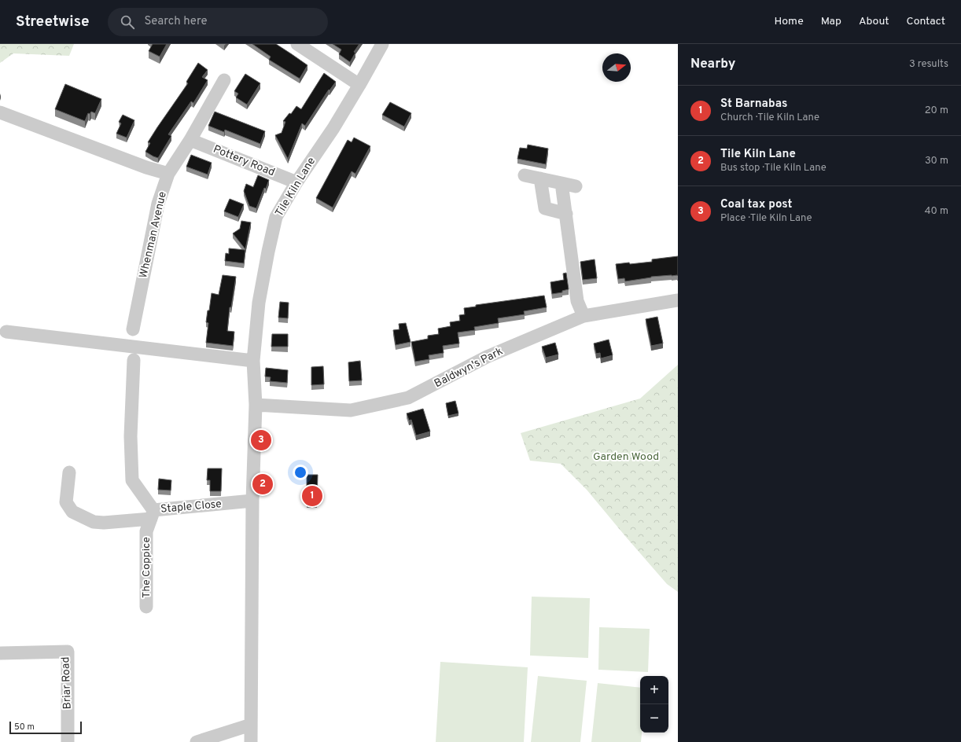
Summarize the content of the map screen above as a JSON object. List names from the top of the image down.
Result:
{
  "streets": {
    "street": [
      "Pottery Road",
      "Tile Kiln Lane",
      "Whenman Avenue",
      "Baldwyn's Park",
      "Staple Close",
      "The Coppice",
      "Briar Road"
    ]
  },
  "crossings": [
    ["Pottery Road", "Tile Kiln Lane"],
    ["Pottery Road", "Whenman Avenue"],
    ["Tile Kiln Lane", "Baldwyn's Park"],
    ["Tile Kiln Lane", "Staple Close"],
    ["Staple Close", "The Coppice"]
  ],
  "parks": ["Garden Wood"],
  "scale_bar": "50 m",
  "north": "right",
  "page": {
    "header": "Streetwise",
    "search": "Search here",
    "nav": [
      "Home",
      "Map",
      "About",
      "Contact"
    ],
    "heading": ["Nearby", "3 results"],
    "list": [
      {
        "mark": "1",
        "name": "St Barnabas",
        "note": "Church · Tile Kiln Lane",
        "value": "20 m"
      },
      {
        "mark": "2",
        "name": "Tile Kiln Lane",
        "note": "Bus stop · Tile Kiln Lane",
        "value": "30 m"
      },
      {
        "mark": "3",
        "name": "Coal tax post",
        "note": "Place · Tile Kiln Lane",
        "value": "40 m"
      }
    ],
    "pins": ["3", "2", "1"],
    "map_buttons": ["+", "−"],
    "scale": "50 m"
  }
}
